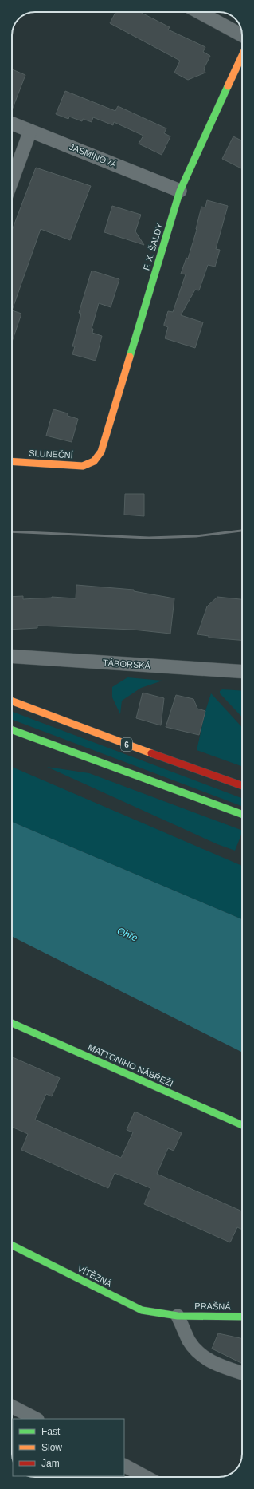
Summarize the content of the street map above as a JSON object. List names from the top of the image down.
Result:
{
  "streets": {
    "main road": [
      "F. X. ŠALDY",
      "SLUNEČNÍ",
      "6",
      "MATTONIHO NÁBŘEŽÍ",
      "VÍTĚZNÁ",
      "PRAŠNÁ"
    ],
    "street": ["JASMÍNOVÁ", "TÁBORSKÁ"]
  },
  "crossings": [
    ["JASMÍNOVÁ", "F. X. ŠALDY"],
    ["F. X. ŠALDY", "SLUNEČNÍ"],
    ["VÍTĚZNÁ", "PRAŠNÁ"]
  ],
  "water": ["Ohře"],
  "legend": ["Fast", "Slow", "Jam"]
}
